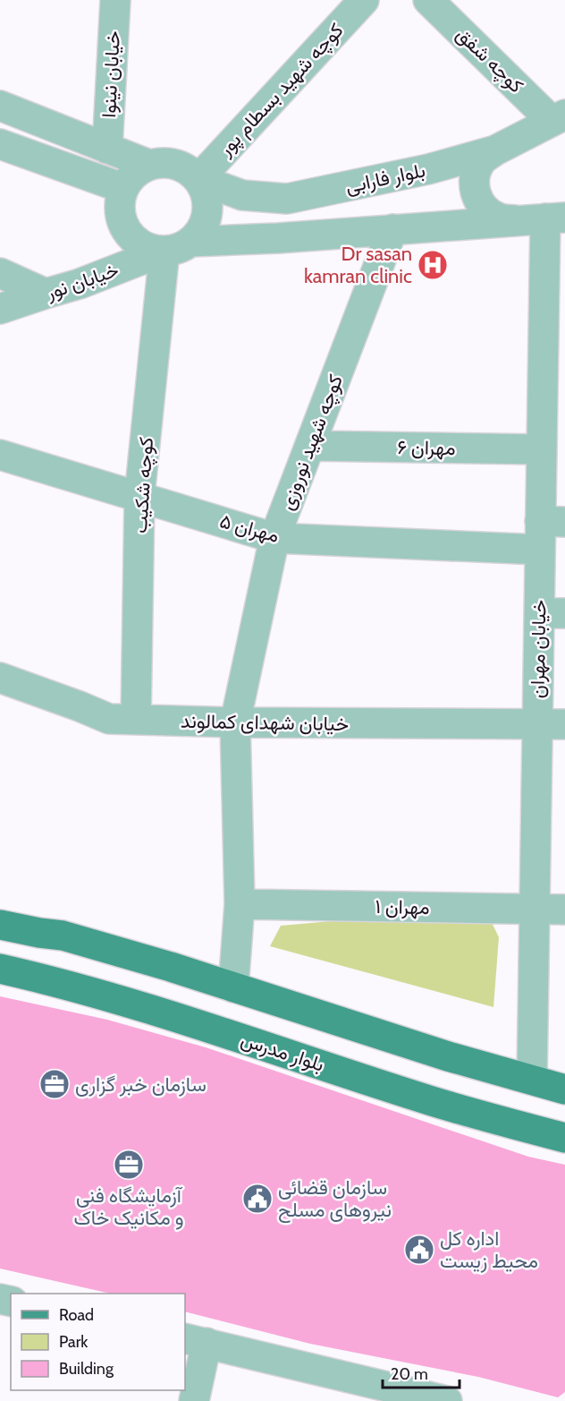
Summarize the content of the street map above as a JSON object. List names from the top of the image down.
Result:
{
  "streets": {
    "main road": ["بلوار مدرس"],
    "street": [
      "کوچه شفق",
      "خیابان نینوا",
      "کوچه شهید بسطام پور",
      "بلوار فارابی",
      "خیابان نور",
      "کوچه شهید نوروزی",
      "مهران ۶",
      "کوچه شکیب",
      "مهران ۵",
      "خیابان مهران",
      "خیابان شهدای کمالوند",
      "مهران ۱"
    ]
  },
  "crossings": [
    ["کوچه شفق", "بلوار فارابی"],
    ["کوچه شهید بسطام پور", "بلوار فارابی"],
    ["کوچه شهید بسطام پور", "خیابان نور"],
    ["کوچه شهید بسطام پور", "کوچه شکیب"],
    ["بلوار فارابی", "خیابان نور"],
    ["بلوار فارابی", "کوچه شکیب"],
    ["خیابان نور", "کوچه شکیب"],
    ["کوچه شهید نوروزی", "مهران ۶"],
    ["کوچه شهید نوروزی", "مهران ۵"],
    ["کوچه شهید نوروزی", "خیابان شهدای کمالوند"],
    ["کوچه شهید نوروزی", "مهران ۱"],
    ["مهران ۶", "خیابان مهران"],
    ["کوچه شکیب", "مهران ۵"],
    ["کوچه شکیب", "خیابان شهدای کمالوند"],
    ["مهران ۵", "خیابان مهران"],
    ["خیابان مهران", "خیابان شهدای کمالوند"],
    ["خیابان مهران", "مهران ۱"]
  ],
  "places": {
    "hospital": ["Dr sasan kamran clinic"],
    "office": ["سازمان خبر گزاری", "آزمایشگاه فنی و مکانیک خاک"],
    "public building": ["سازمان قضائی نیروهای مسلح", "اداره کل محیط زیست"]
  },
  "legend": ["Road", "Park", "Building"],
  "scale_bar": "20 m"
}
